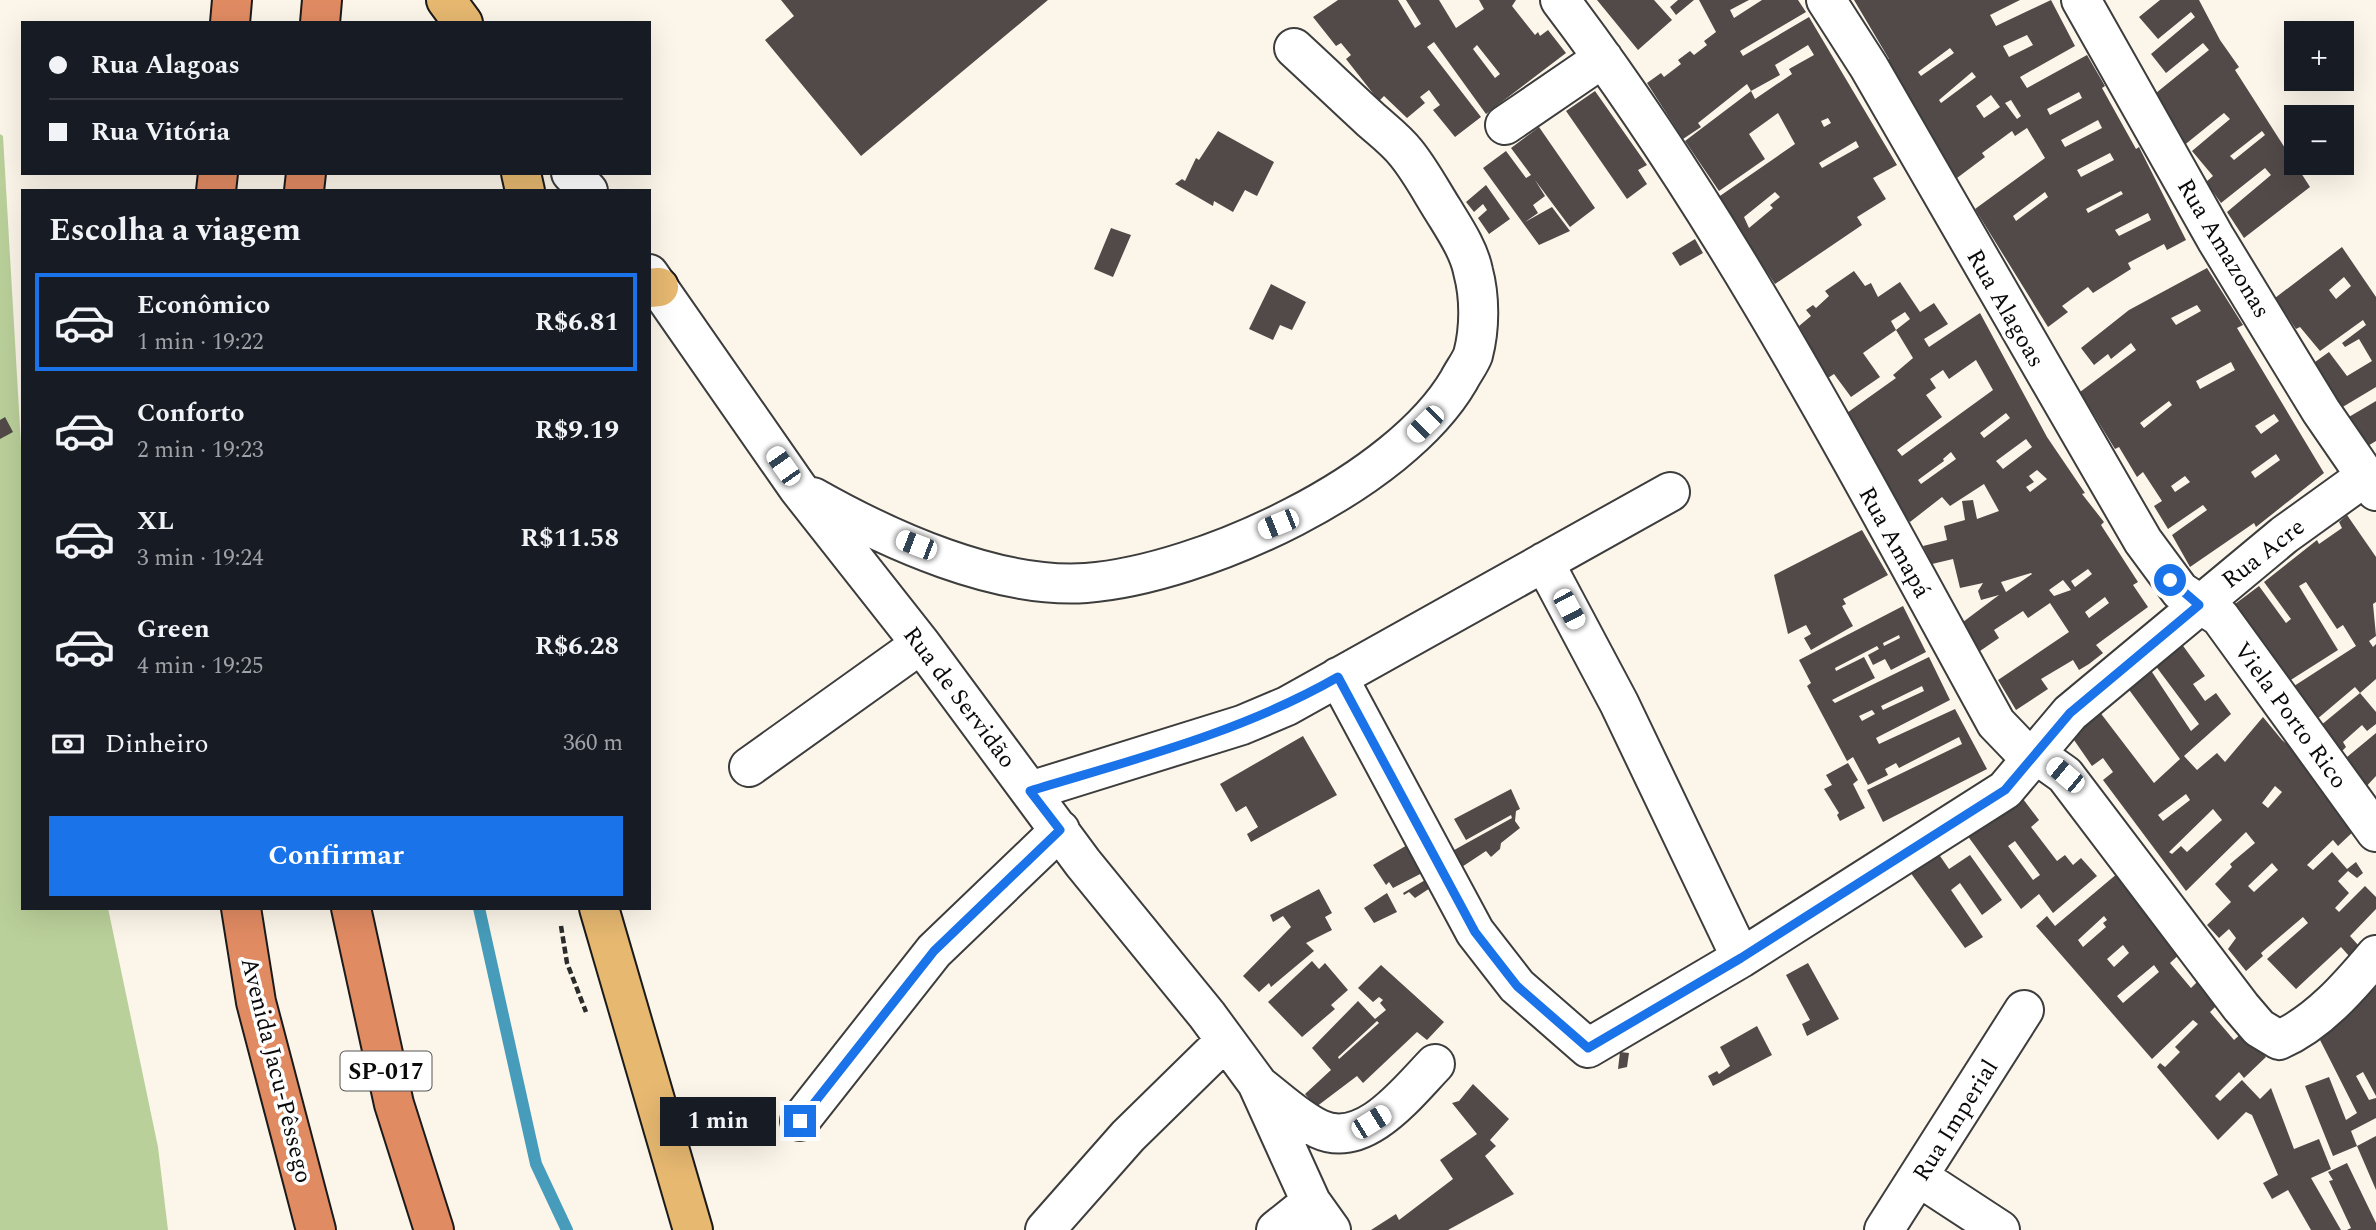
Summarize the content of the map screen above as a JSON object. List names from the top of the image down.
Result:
{
  "streets": {
    "highway": ["Avenida Jacu-Pêssego", "SP-017"],
    "street": [
      "Rua Amazonas",
      "Rua Alagoas",
      "Rua Amapá",
      "Rua Acre",
      "Rua de Servidão",
      "Viela Porto Rico",
      "Rua Imperial"
    ]
  },
  "crossings": [
    ["Rua Amazonas", "Rua Acre"],
    ["Rua Alagoas", "Rua Acre"],
    ["Rua Alagoas", "Viela Porto Rico"],
    ["Rua Amapá", "Rua Acre"],
    ["Rua Acre", "Viela Porto Rico"]
  ],
  "page": {
    "map_buttons": ["+", "−"],
    "banner": ["Rua Alagoas", "Rua Vitória"],
    "heading": "Escolha a viagem",
    "list": [
      {
        "name": "Econômico",
        "note": "1 min · 19:22",
        "value": "R$6.81"
      },
      {
        "name": "Conforto",
        "note": "2 min · 19:23",
        "value": "R$9.19"
      },
      {
        "name": "XL",
        "note": "3 min · 19:24",
        "value": "R$11.58"
      },
      {
        "name": "Green",
        "note": "4 min · 19:25",
        "value": "R$6.28"
      }
    ],
    "pay": ["Dinheiro", "360 m"],
    "buttons": "Confirmar",
    "bubble": "1 min"
  }
}
